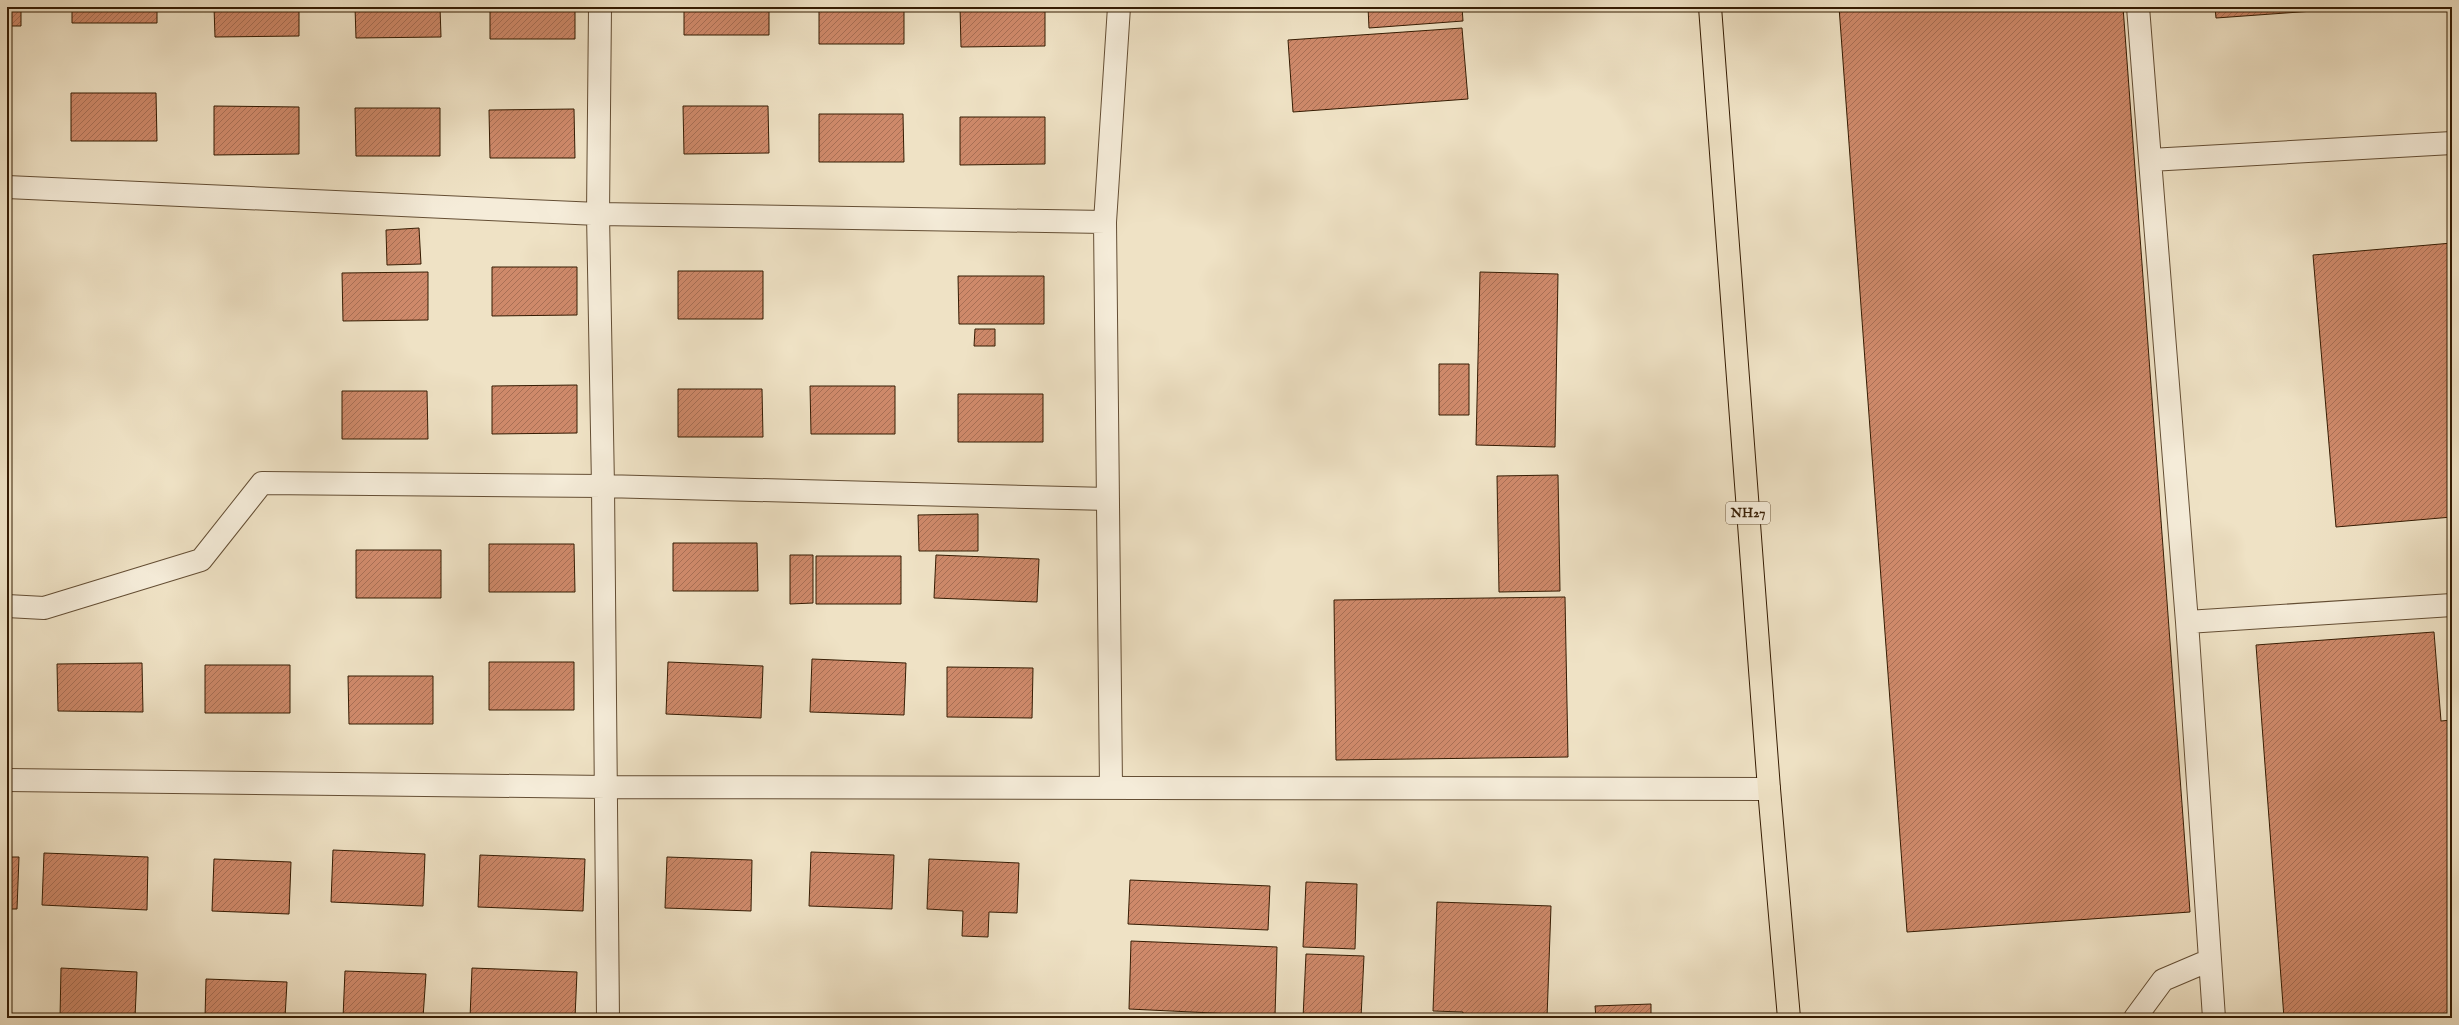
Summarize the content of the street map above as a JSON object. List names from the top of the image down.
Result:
{
  "streets": {
    "highway": ["NH27"]
  }
}
